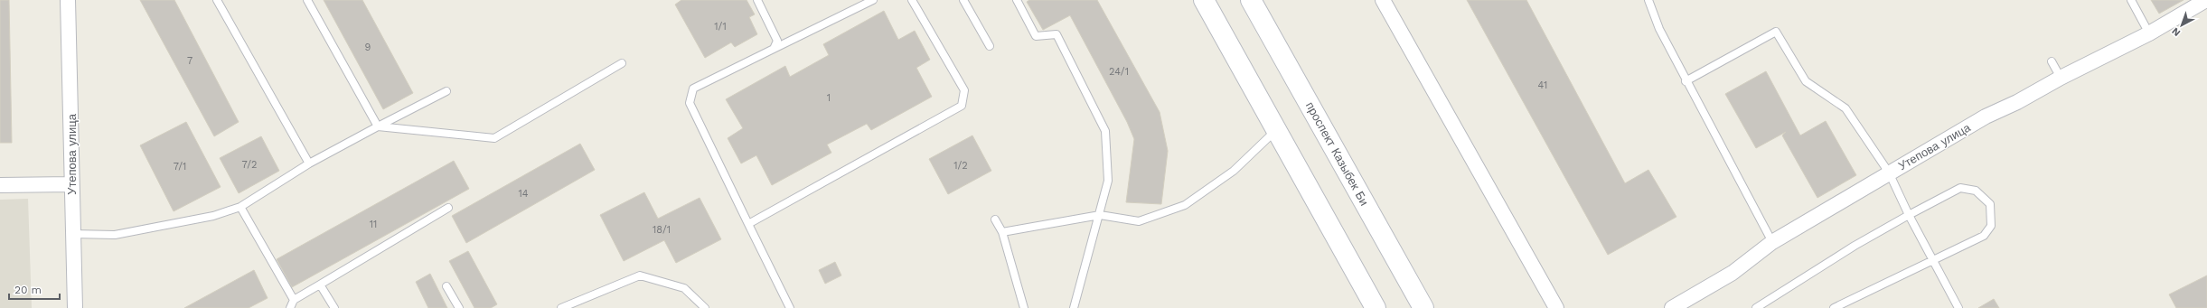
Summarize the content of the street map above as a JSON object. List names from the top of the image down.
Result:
{
  "streets": {
    "street": ["Утепова улица", "проспект Казыбек Би"]
  },
  "house_numbers": [
    "1/1",
    "9",
    "7",
    "24/1",
    "41",
    "1",
    "7/2",
    "1/2",
    "7/1",
    "14",
    "11",
    "18/1"
  ],
  "scale_bar": "20 m",
  "north": "bottom left"
}
